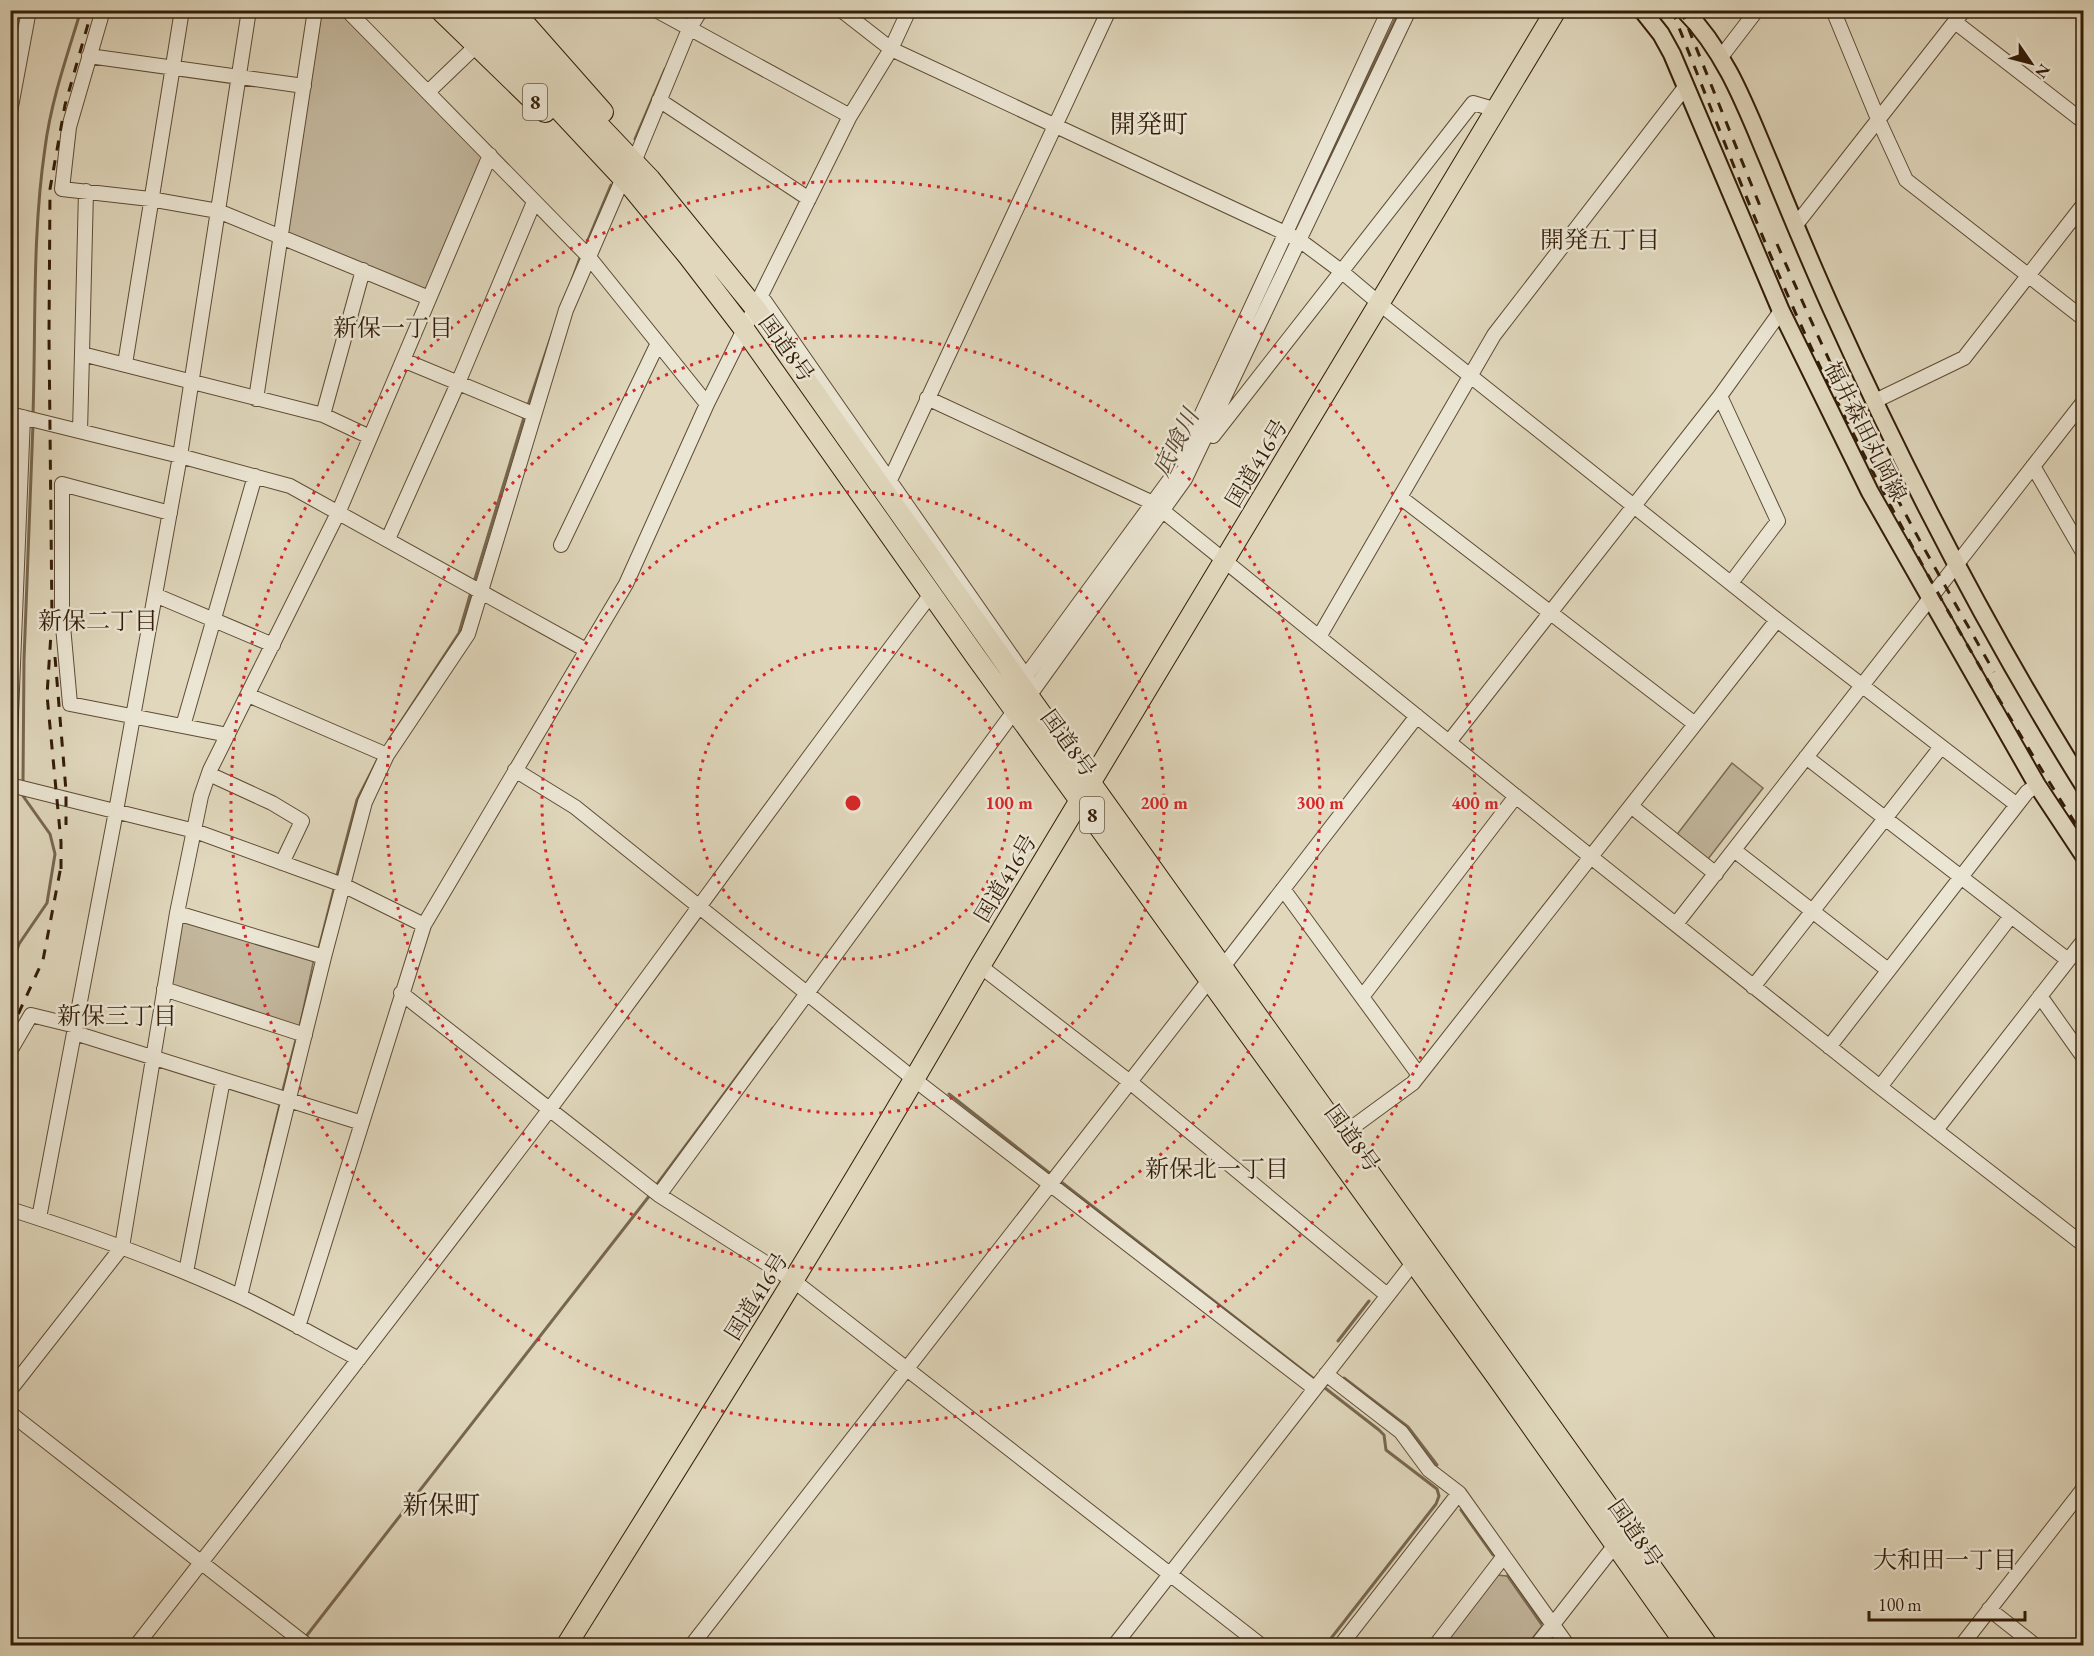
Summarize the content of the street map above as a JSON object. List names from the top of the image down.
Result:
{
  "streets": {
    "highway": ["8", "国道8号", "国道416号"],
    "main road": ["福井森田丸岡線"]
  },
  "crossings": [
    ["8", "国道8号"],
    ["国道8号", "国道416号"]
  ],
  "districts": [
    "開発町",
    "開発五丁目",
    "新保一丁目",
    "新保二丁目",
    "新保三丁目",
    "新保北一丁目",
    "新保町",
    "大和田一丁目"
  ],
  "water": ["底喰川"],
  "scale_bar": "100 m",
  "north": "bottom right",
  "rings": [
    "100 m",
    "200 m",
    "300 m",
    "400 m"
  ]
}
